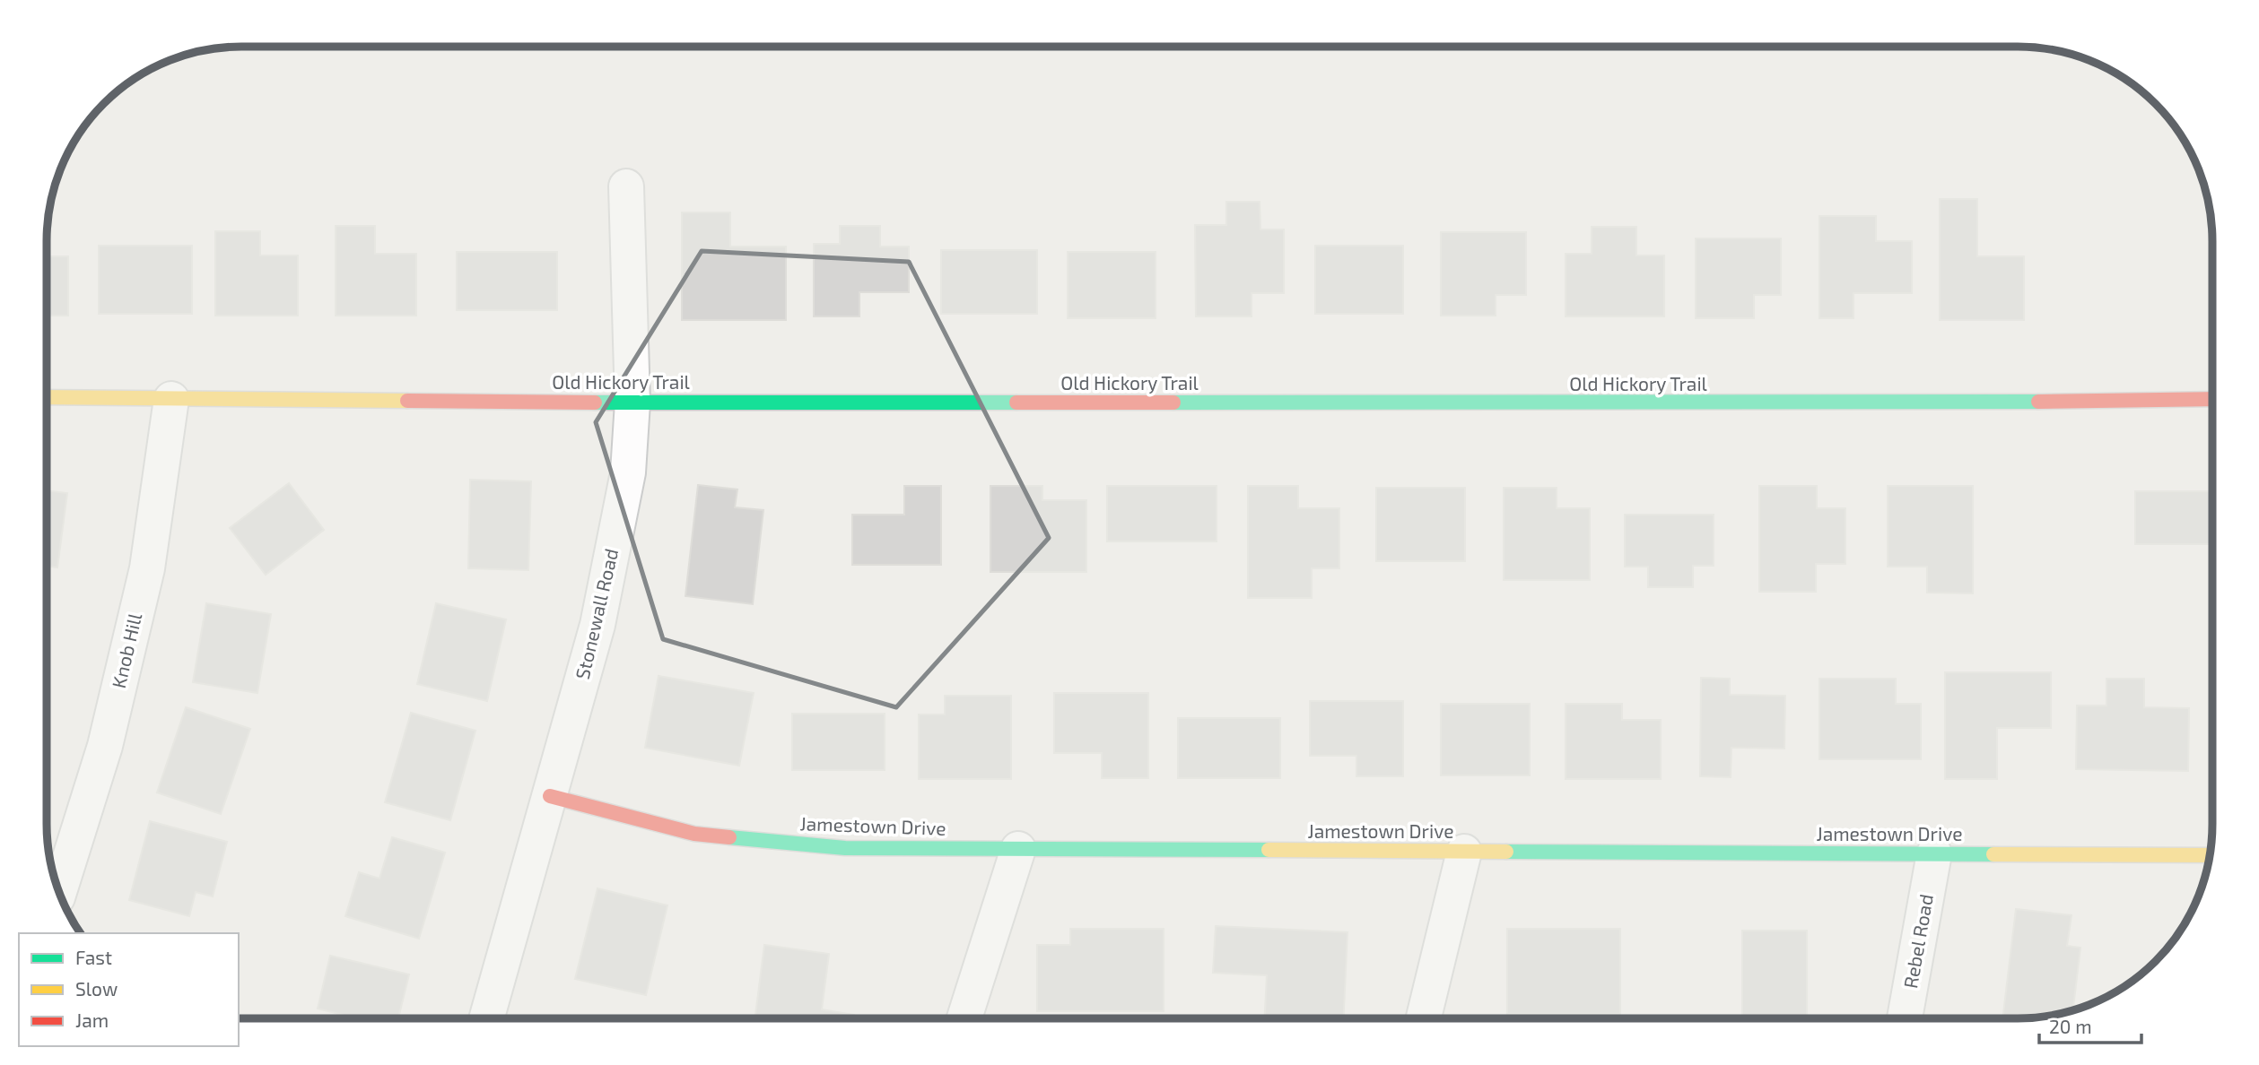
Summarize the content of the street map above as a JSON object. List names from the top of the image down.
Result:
{
  "streets": {
    "street": [
      "Old Hickory Trail",
      "Stonewall Road",
      "Knob Hill",
      "Jamestown Drive",
      "Rebel Road"
    ]
  },
  "crossings": [
    ["Old Hickory Trail", "Stonewall Road"],
    ["Old Hickory Trail", "Knob Hill"],
    ["Stonewall Road", "Jamestown Drive"],
    ["Jamestown Drive", "Rebel Road"]
  ],
  "legend": ["Fast", "Slow", "Jam"],
  "scale_bar": "20 m"
}
